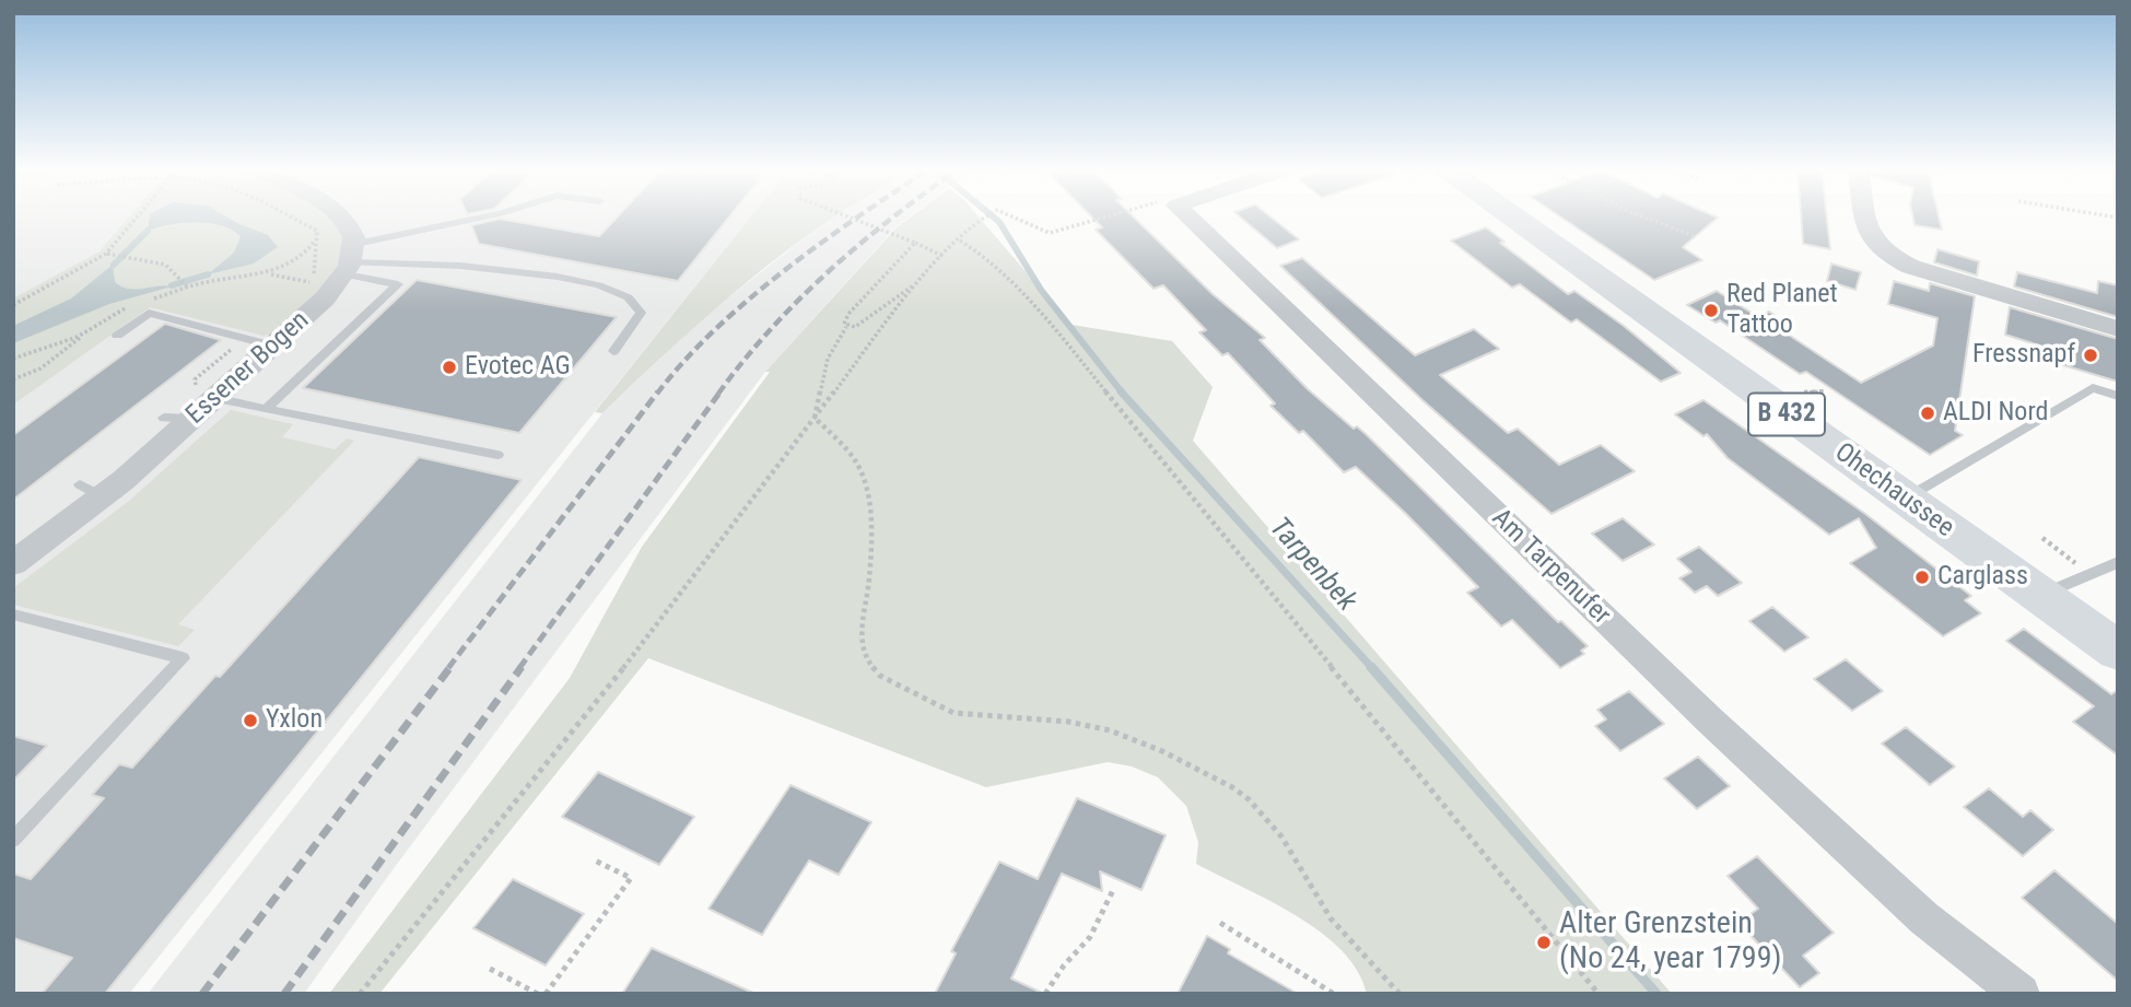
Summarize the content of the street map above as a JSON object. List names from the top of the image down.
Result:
{
  "streets": {
    "main road": ["B 432", "Ohechaussee"],
    "street": ["Essener Bogen", "Am Tarpenufer"]
  },
  "water": ["Tarpenbek"],
  "places": [
    "Red Planet Tattoo",
    "Fressnapf",
    "Evotec AG",
    "ALDI Nord",
    "Carglass",
    "Yxlon",
    "Alter Grenzstein (No 24, year 1799)"
  ]
}
